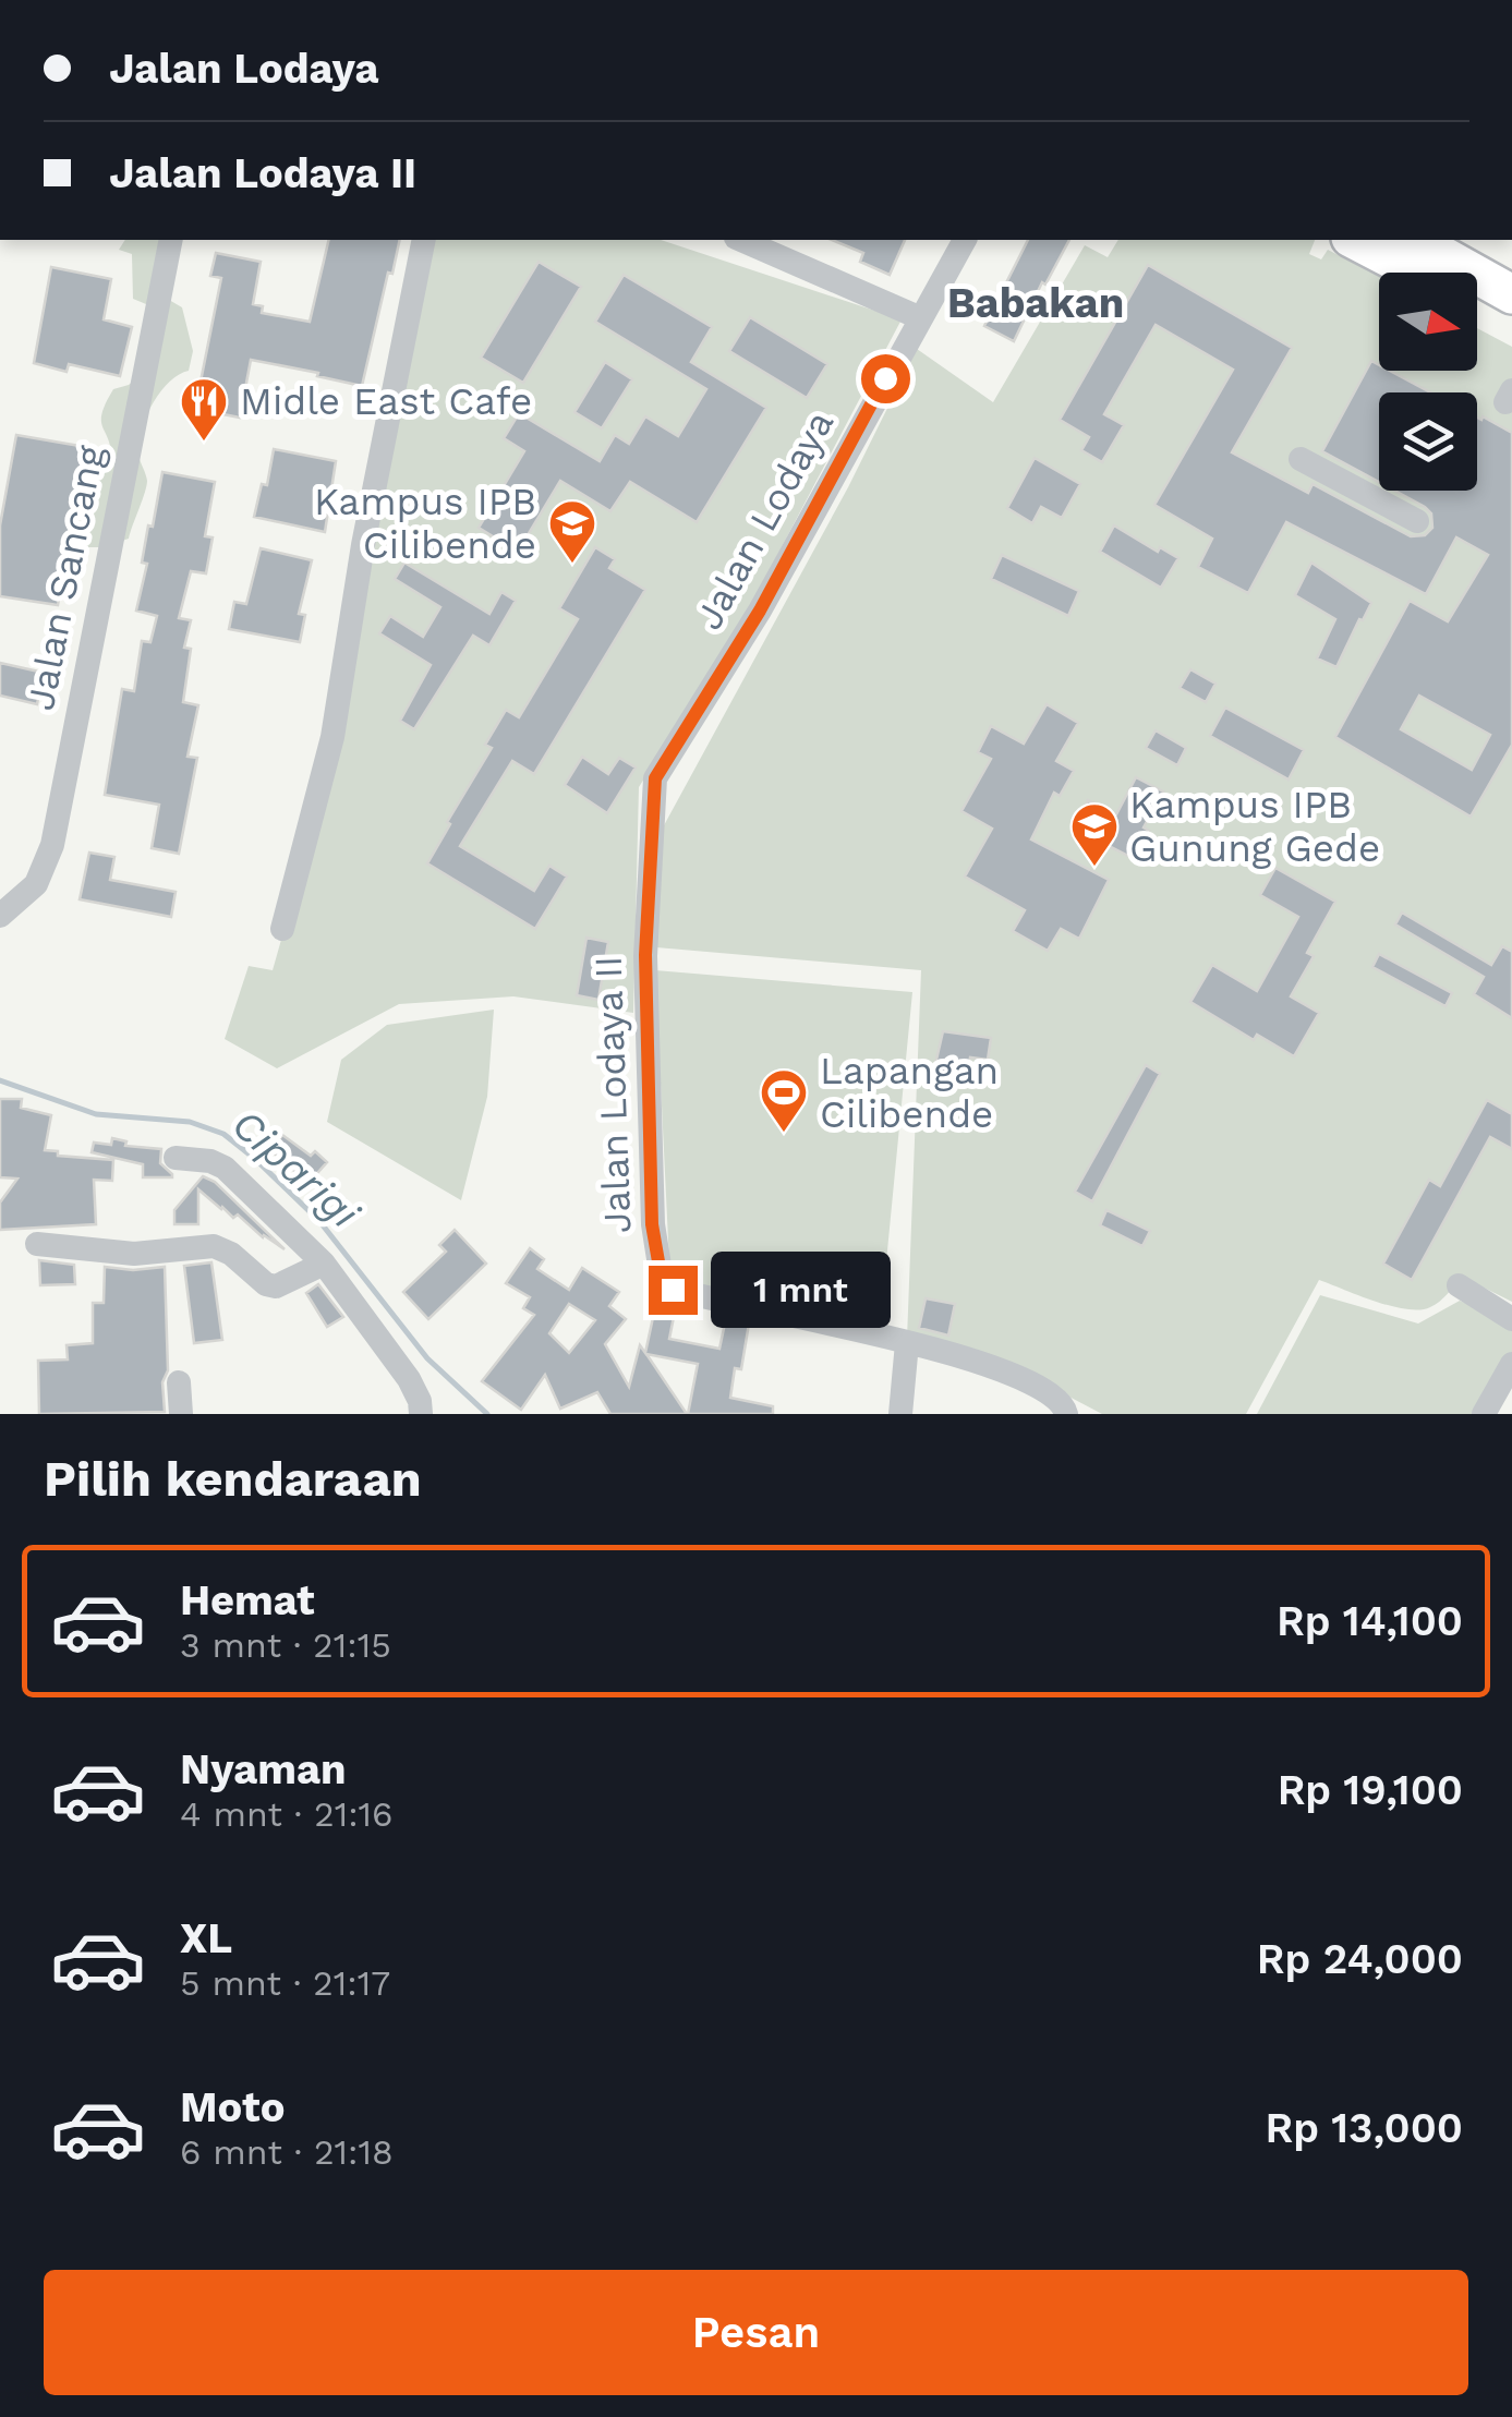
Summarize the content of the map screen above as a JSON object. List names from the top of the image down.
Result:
{
  "streets": {
    "street": ["Jalan Lodaya", "Jalan Sancang", "Jalan Lodaya II"]
  },
  "crossings": [
    ["Jalan Lodaya", "Jalan Lodaya II"]
  ],
  "districts": ["Babakan"],
  "water": ["Ciparigi"],
  "places": {
    "restaurant": ["Midle East Cafe"],
    "school or university": ["Kampus IPB Cilibende", "Kampus IPB Gunung Gede"],
    "sports": ["Lapangan Cilibende"]
  },
  "north": "right",
  "page": {
    "banner": ["Jalan Lodaya", "Jalan Lodaya II"],
    "bubble": "1 mnt",
    "heading": "Pilih kendaraan",
    "list": [
      {
        "name": "Hemat",
        "note": "3 mnt · 21:15",
        "value": "Rp 14,100"
      },
      {
        "name": "Nyaman",
        "note": "4 mnt · 21:16",
        "value": "Rp 19,100"
      },
      {
        "name": "XL",
        "note": "5 mnt · 21:17",
        "value": "Rp 24,000"
      },
      {
        "name": "Moto",
        "note": "6 mnt · 21:18",
        "value": "Rp 13,000"
      }
    ],
    "buttons": "Pesan"
  }
}
